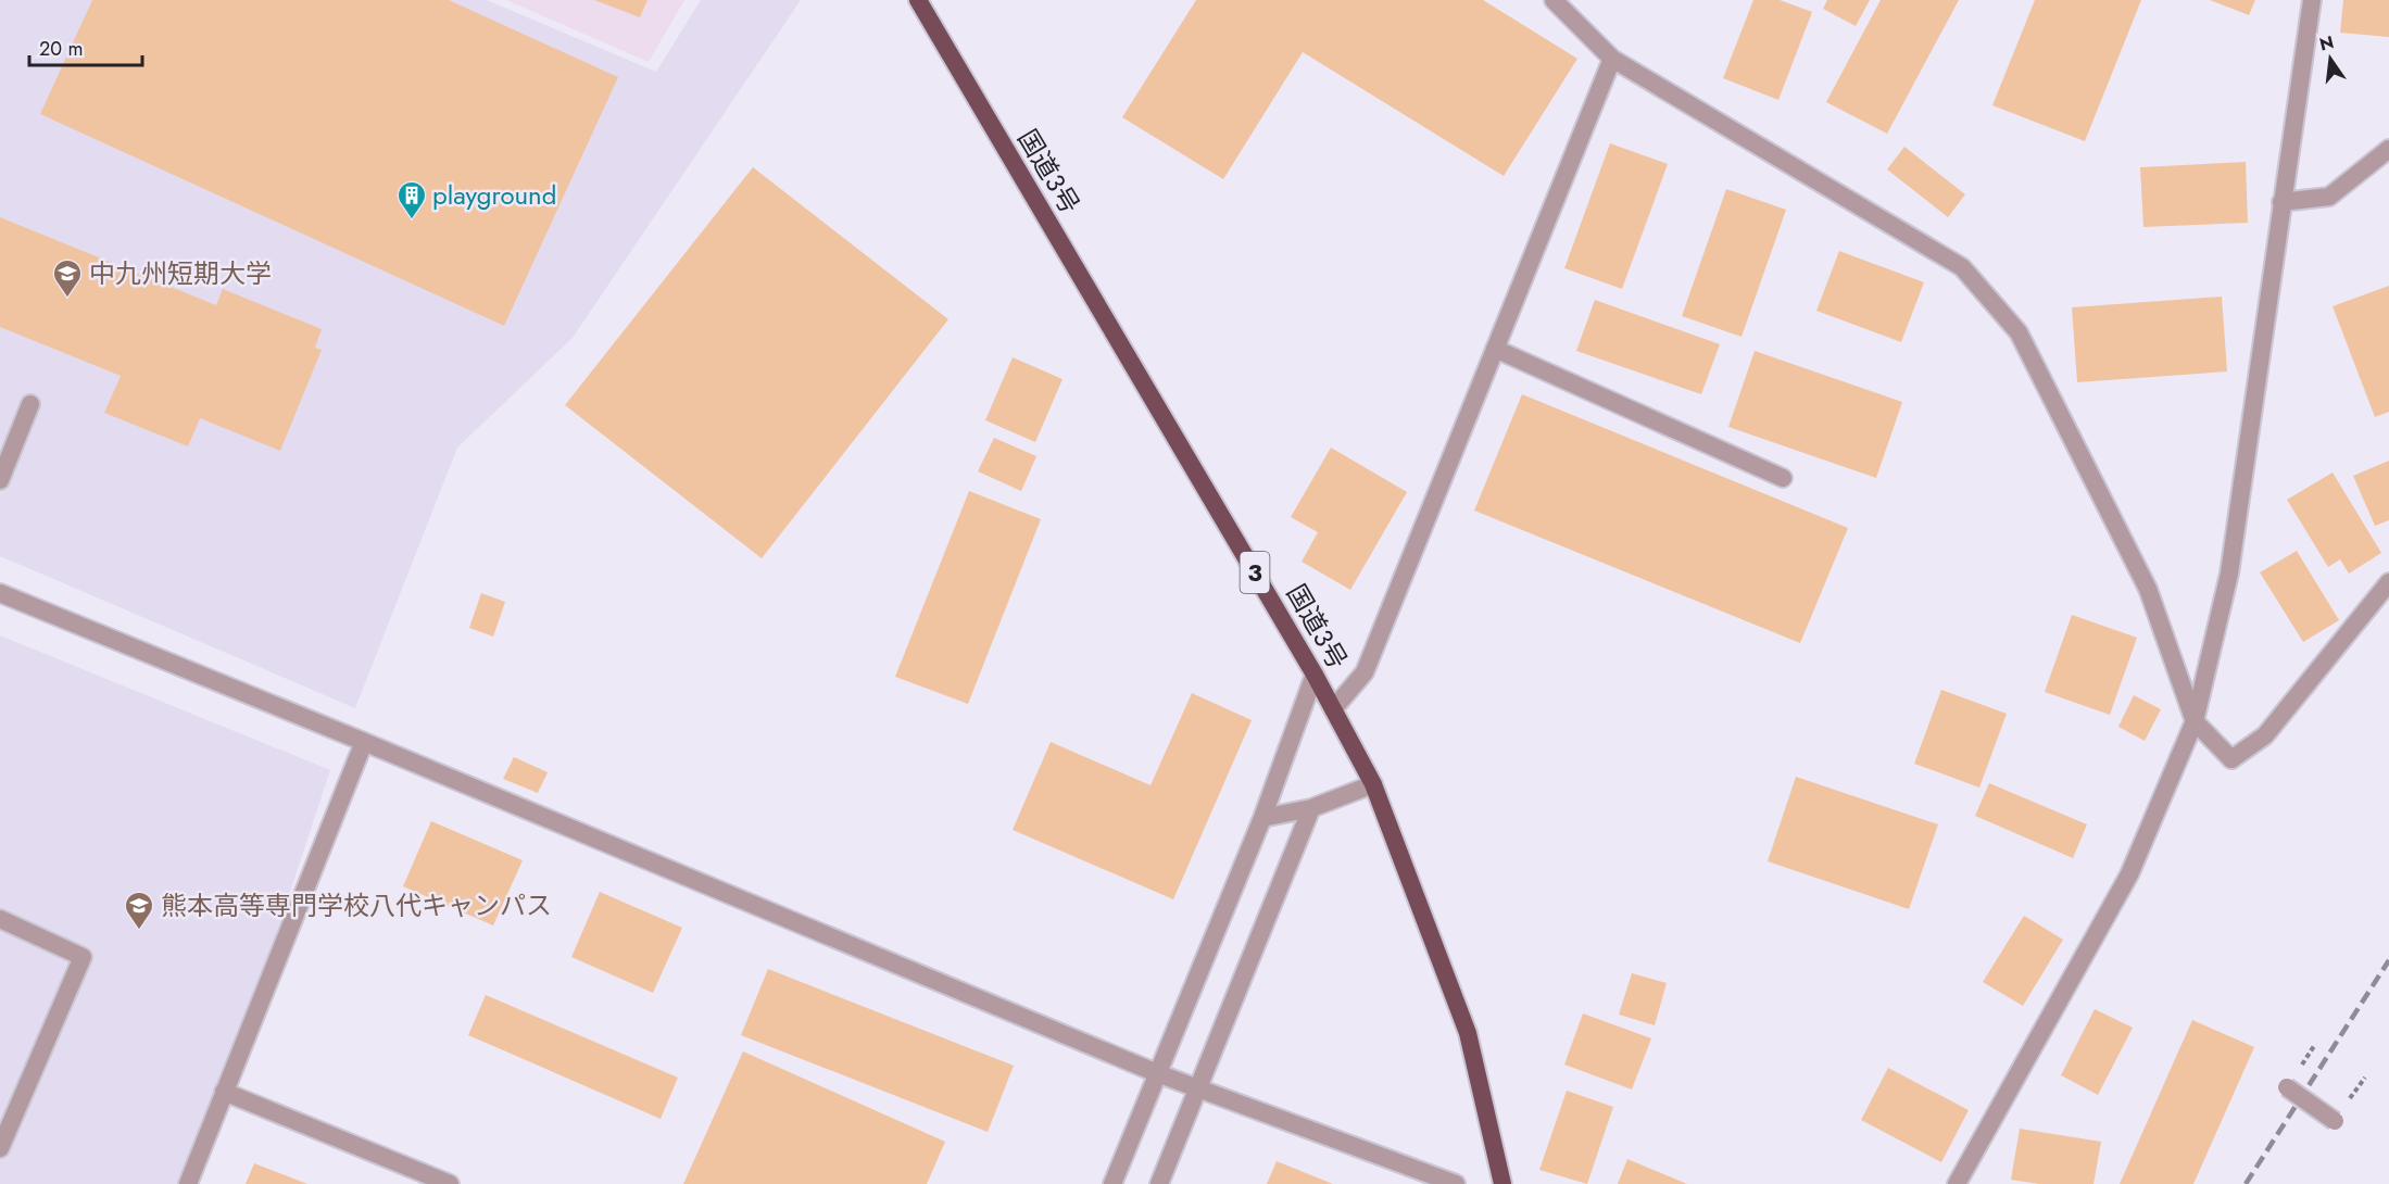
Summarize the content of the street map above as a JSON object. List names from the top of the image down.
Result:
{
  "streets": {
    "highway": ["国道3号", "3"]
  },
  "places": {
    "building": ["playground"],
    "school or university": ["中九州短期大学", "熊本高等専門学校八代キャンパス"]
  },
  "scale_bar": "20 m",
  "north": "top"
}
